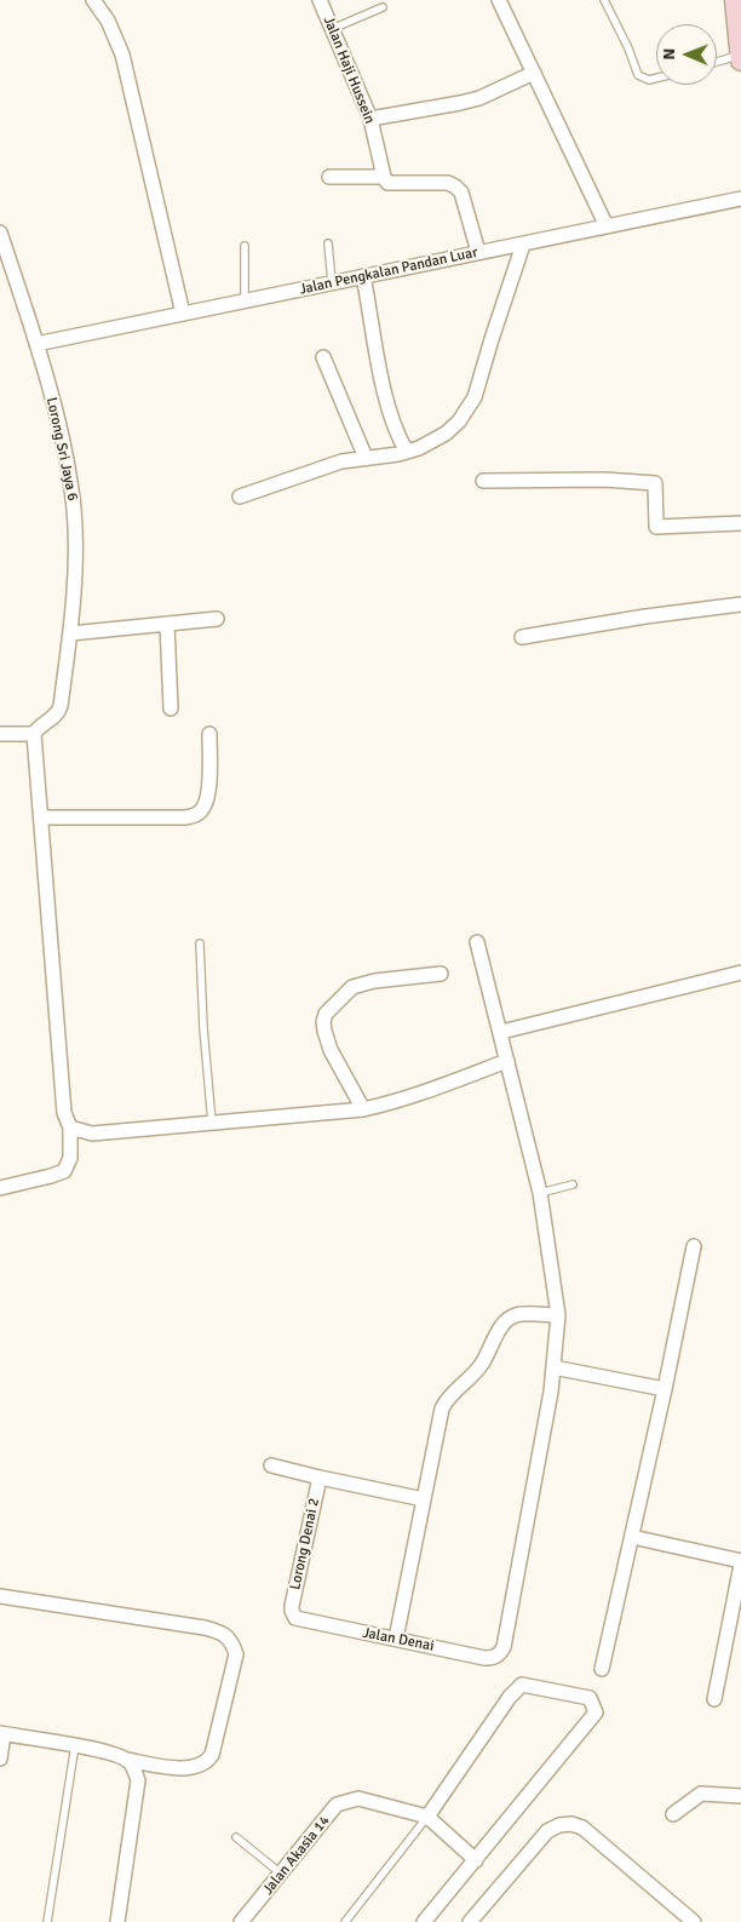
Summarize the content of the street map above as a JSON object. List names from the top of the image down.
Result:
{
  "streets": {
    "street": [
      "Jalan Haji Hussein",
      "Jalan Pengkalan Pandan Luar",
      "Lorong Sri Jaya 6",
      "Lorong Denai 2",
      "Jalan Denai",
      "Jalan Akasia 14"
    ]
  },
  "crossings": [
    ["Jalan Pengkalan Pandan Luar", "Lorong Sri Jaya 6"],
    ["Lorong Denai 2", "Jalan Denai"]
  ],
  "north": "left"
}
